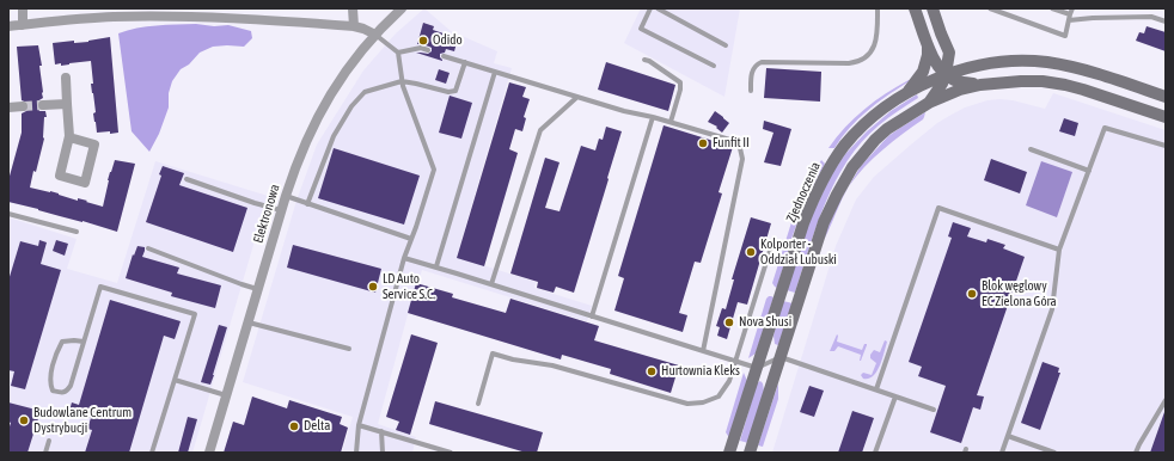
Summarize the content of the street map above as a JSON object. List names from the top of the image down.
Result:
{
  "streets": {
    "main road": ["Zjednoczenia"],
    "street": ["Elektronowa"]
  },
  "places": [
    "Odido",
    "Funfit II",
    "Kolporter - Oddział Lubuski",
    "LD Auto Service S.C.",
    "Blok węglowy EC Zielona Góra",
    "Nova Shusi",
    "Hurtownia Kleks",
    "Budowlane Centrum Dystrybucji",
    "Delta"
  ]
}
